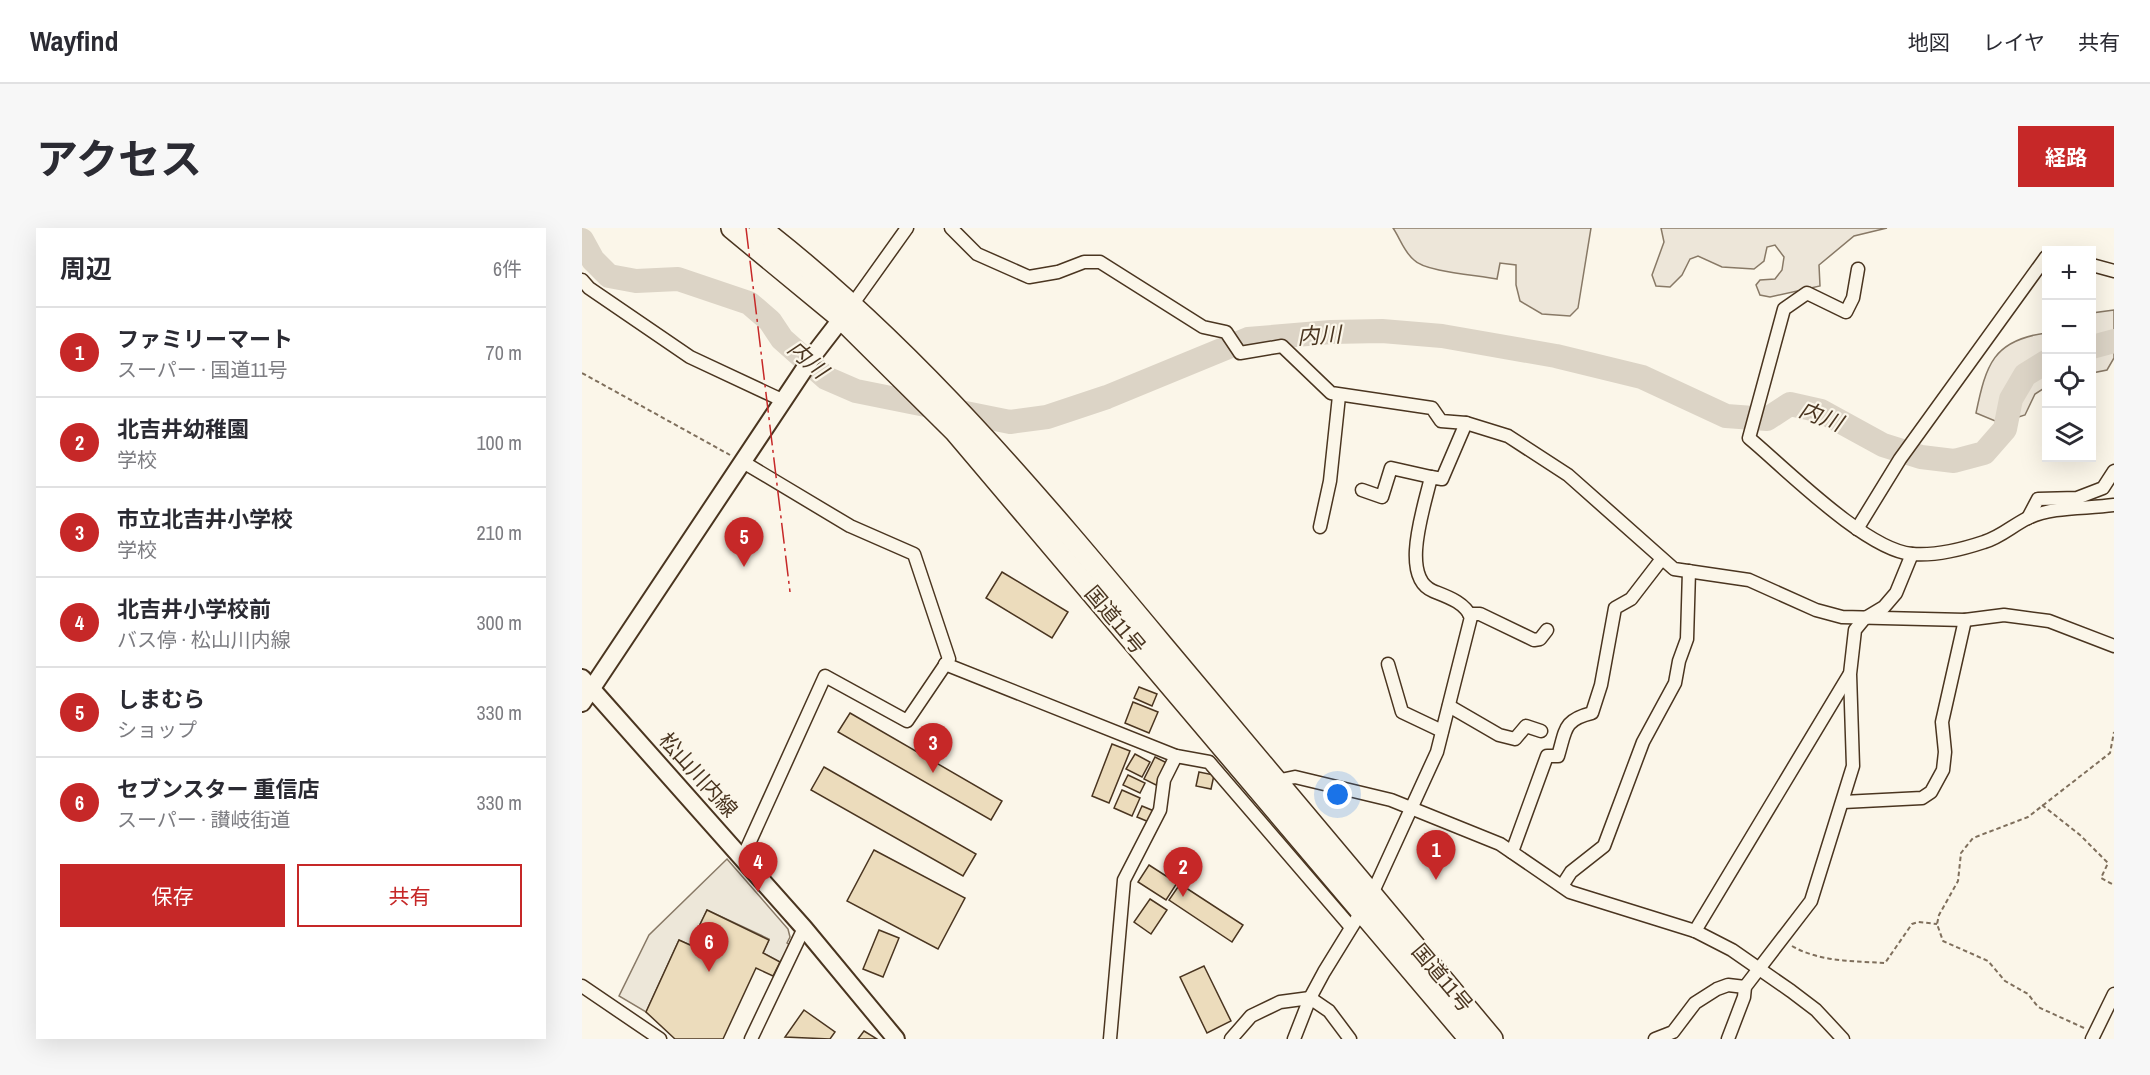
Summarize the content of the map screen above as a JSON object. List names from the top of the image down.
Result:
{
  "streets": {
    "highway": ["国道11号"],
    "main road": ["松山川内線"]
  },
  "water": ["内川"],
  "page": {
    "header": "Wayfind",
    "nav": ["地図", "レイヤ", "共有"],
    "title": "アクセス",
    "buttons": [
      "経路",
      ["保存", "共有"]
    ],
    "heading": ["周辺", "6件"],
    "map_buttons": ["+", "−"],
    "list": [
      {
        "mark": "1",
        "name": "ファミリーマート",
        "note": "スーパー · 国道11号",
        "value": "70 m"
      },
      {
        "mark": "2",
        "name": "北吉井幼稚園",
        "note": "学校",
        "value": "100 m"
      },
      {
        "mark": "3",
        "name": "市立北吉井小学校",
        "note": "学校",
        "value": "210 m"
      },
      {
        "mark": "4",
        "name": "北吉井小学校前",
        "note": "バス停 · 松山川内線",
        "value": "300 m"
      },
      {
        "mark": "5",
        "name": "しまむら",
        "note": "ショップ",
        "value": "330 m"
      },
      {
        "mark": "6",
        "name": "セブンスター 重信店",
        "note": "スーパー · 讃岐街道",
        "value": "330 m"
      }
    ],
    "pins": [
      "5",
      "3",
      "1",
      "4",
      "2",
      "6"
    ]
  }
}
